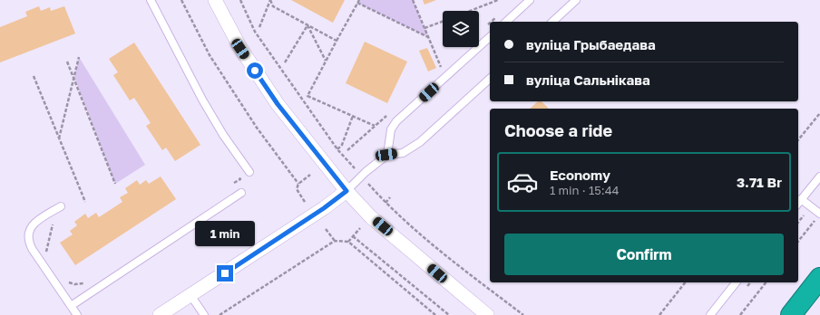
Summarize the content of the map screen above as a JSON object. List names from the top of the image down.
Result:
{
  "page": {
    "banner": ["вуліца Грыбаедава", "вуліца Сальнікава"],
    "heading": "Choose a ride",
    "list": [
      {
        "name": "Economy",
        "note": "1 min · 15:44",
        "value": "3.71 Br"
      }
    ],
    "bubble": "1 min",
    "buttons": "Confirm"
  }
}
